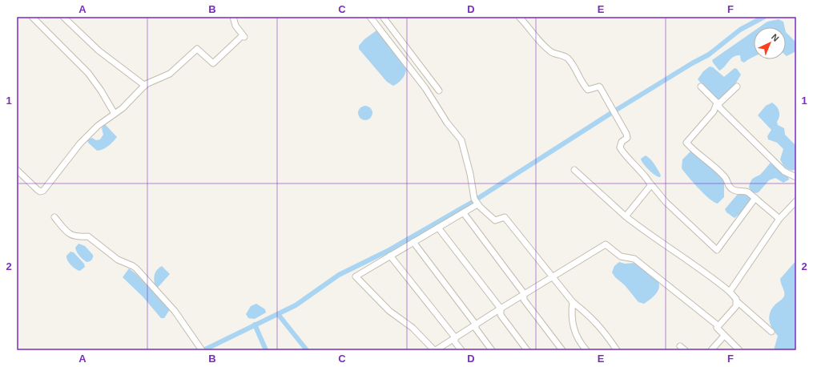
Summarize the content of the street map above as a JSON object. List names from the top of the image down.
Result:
{
  "north": "top right",
  "grid": {
    "columns": [
      "A",
      "B",
      "C",
      "D",
      "E",
      "F"
    ],
    "rows": ["1", "2"]
  }
}
